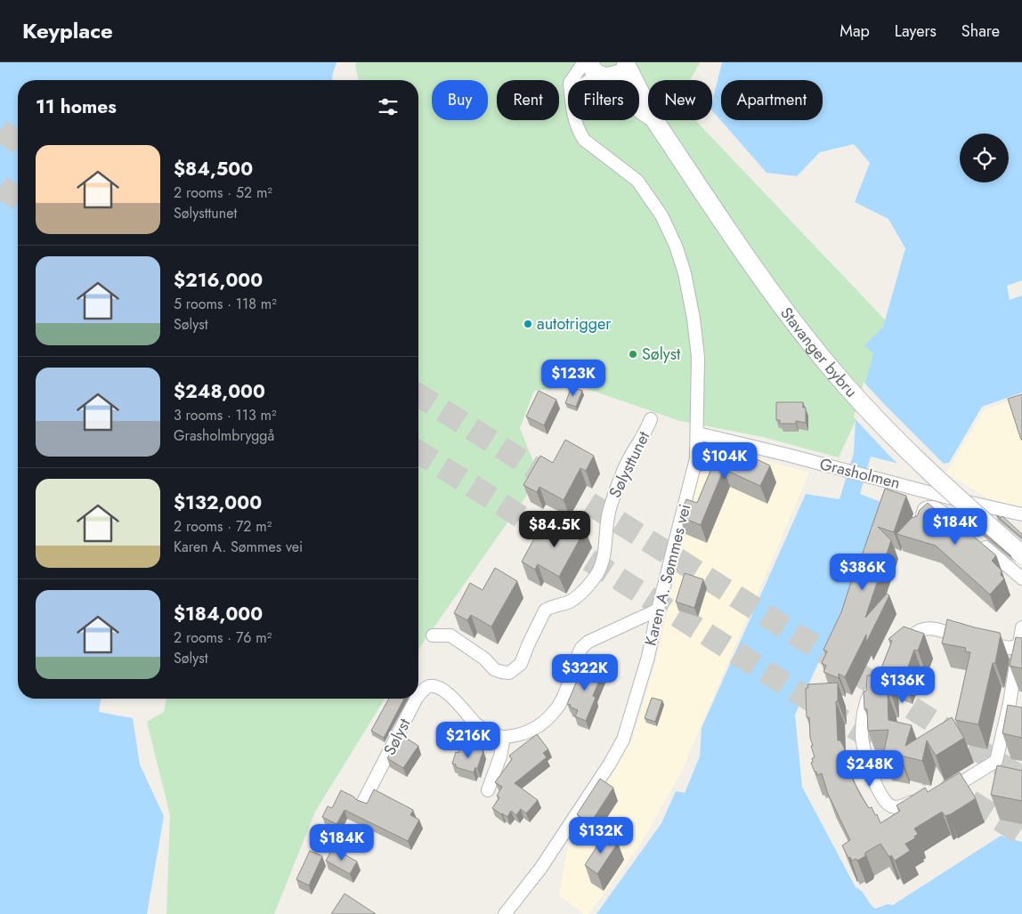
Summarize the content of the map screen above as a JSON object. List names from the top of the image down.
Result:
{
  "streets": {
    "main road": ["Stavanger bybru"],
    "street": [
      "Sølysttunet",
      "Grasholmen",
      "Karen A. Sømmes vei",
      "Sølyst"
    ]
  },
  "crossings": [
    ["Grasholmen", "Karen A. Sømmes vei"]
  ],
  "places": ["autotrigger", "Sølyst"],
  "page": {
    "header": "Keyplace",
    "nav": ["Map", "Layers", "Share"],
    "chip": [
      "Buy",
      "Rent",
      "Filters",
      "New",
      "Apartment"
    ],
    "heading": "11 homes",
    "list": [
      {
        "name": "$84,500",
        "note": "2 rooms · 52 m² · Sølysttunet"
      },
      {
        "name": "$216,000",
        "note": "5 rooms · 118 m² · Sølyst"
      },
      {
        "name": "$248,000",
        "note": "3 rooms · 113 m² · Grasholmbryggå"
      },
      {
        "name": "$132,000",
        "note": "2 rooms · 72 m² · Karen A. Sømmes vei"
      },
      {
        "name": "$184,000",
        "note": "2 rooms · 76 m² · Sølyst"
      }
    ],
    "price": [
      "$123K",
      "$104K",
      "$184K",
      "$84.5K",
      "$386K",
      "$322K",
      "$136K",
      "$216K",
      "$248K",
      "$132K",
      "$184K"
    ]
  }
}
